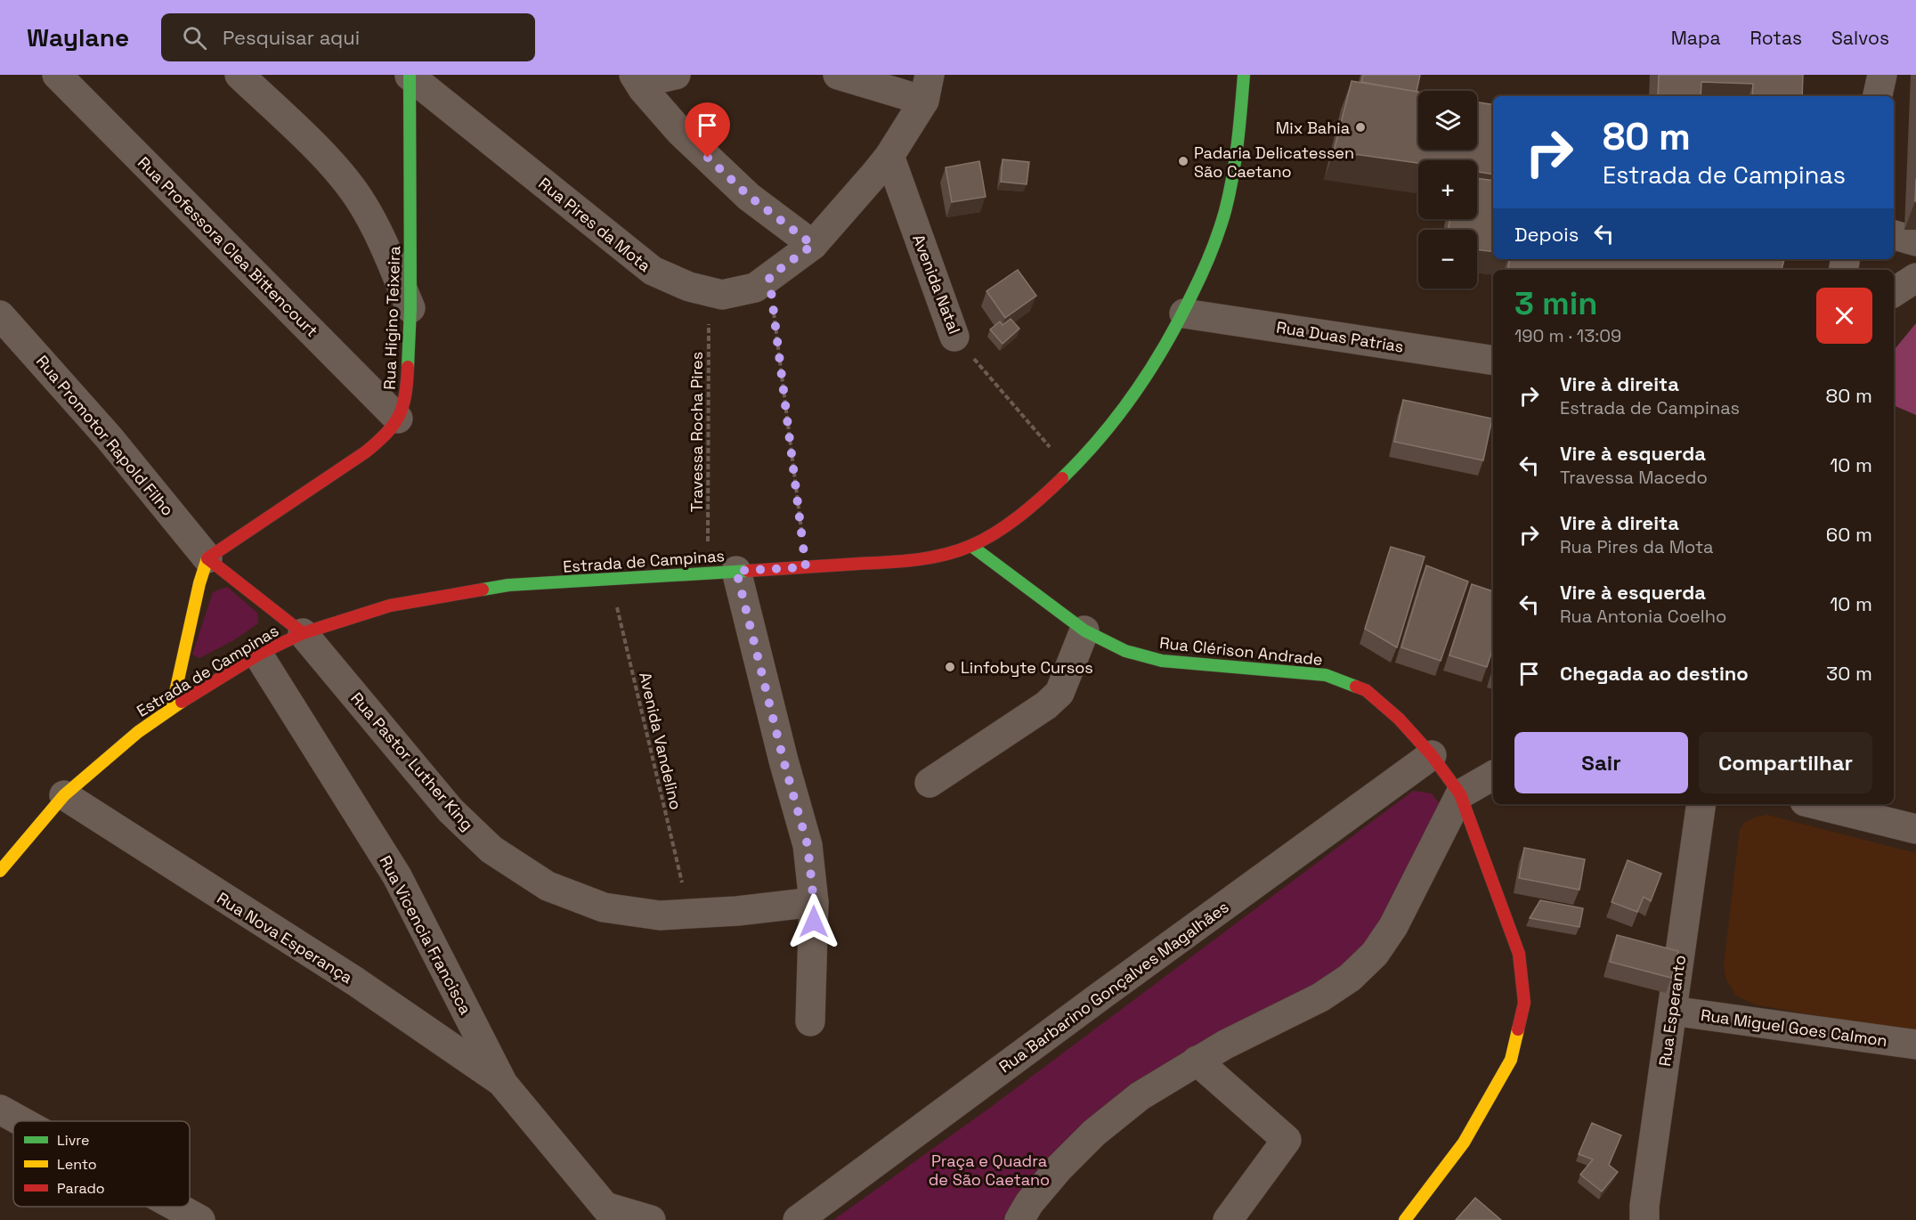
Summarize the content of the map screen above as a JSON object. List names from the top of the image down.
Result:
{
  "streets": {
    "street": [
      "Rua Pires da Mota",
      "Rua Professora Clea Bittencourt",
      "Avenida Natal",
      "Rua Higino Teixeira",
      "Rua Duas Patrias",
      "Rua Promotor Rapold Filho",
      "Estrada de Campinas",
      "Rua Clérison Andrade",
      "Rua Pastor Luther King",
      "Rua Vicencia Francisca",
      "Rua Nova Esperança",
      "Rua Barbarino Gonçalves Magalhães",
      "Rua Esperanto",
      "Rua Miguel Goes Calmon"
    ],
    "path": ["Travessa Rocha Pires", "Avenida Vandelino"]
  },
  "crossings": [
    ["Rua Pires da Mota", "Avenida Natal"],
    ["Rua Pires da Mota", "Rua Higino Teixeira"],
    ["Rua Pires da Mota", "Travessa Rocha Pires"],
    ["Rua Professora Clea Bittencourt", "Rua Higino Teixeira"],
    ["Avenida Natal", "Estrada de Campinas"],
    ["Rua Higino Teixeira", "Rua Promotor Rapold Filho"],
    ["Rua Duas Patrias", "Estrada de Campinas"],
    ["Travessa Rocha Pires", "Estrada de Campinas"],
    ["Rua Promotor Rapold Filho", "Estrada de Campinas"],
    ["Rua Promotor Rapold Filho", "Rua Pastor Luther King"],
    ["Estrada de Campinas", "Rua Clérison Andrade"],
    ["Estrada de Campinas", "Rua Pastor Luther King"],
    ["Estrada de Campinas", "Rua Vicencia Francisca"],
    ["Estrada de Campinas", "Rua Nova Esperança"],
    ["Rua Clérison Andrade", "Rua Barbarino Gonçalves Magalhães"],
    ["Rua Vicencia Francisca", "Rua Nova Esperança"],
    ["Rua Esperanto", "Rua Miguel Goes Calmon"]
  ],
  "parks": ["Praça e Quadra de São Caetano"],
  "places": ["Mix Bahia", "Padaria Delicatessen São Caetano", "Linfobyte Cursos"],
  "legend": ["Livre", "Lento", "Parado"],
  "page": {
    "header": "Waylane",
    "search": "Pesquisar aqui",
    "nav": ["Mapa", "Rotas", "Salvos"],
    "map_buttons": ["+", "−"],
    "turn": ["80 m", "Estrada de Campinas"],
    "then": "Depois",
    "heading": ["3 min", "190 m · 13:09"],
    "list": [
      {
        "name": "Vire à direita",
        "note": "Estrada de Campinas",
        "value": "80 m"
      },
      {
        "name": "Vire à esquerda",
        "note": "Travessa Macedo",
        "value": "10 m"
      },
      {
        "name": "Vire à direita",
        "note": "Rua Pires da Mota",
        "value": "60 m"
      },
      {
        "name": "Vire à esquerda",
        "note": "Rua Antonia Coelho",
        "value": "10 m"
      },
      {
        "name": "Chegada ao destino",
        "value": "30 m"
      }
    ],
    "buttons": ["Sair", "Compartilhar"]
  }
}
